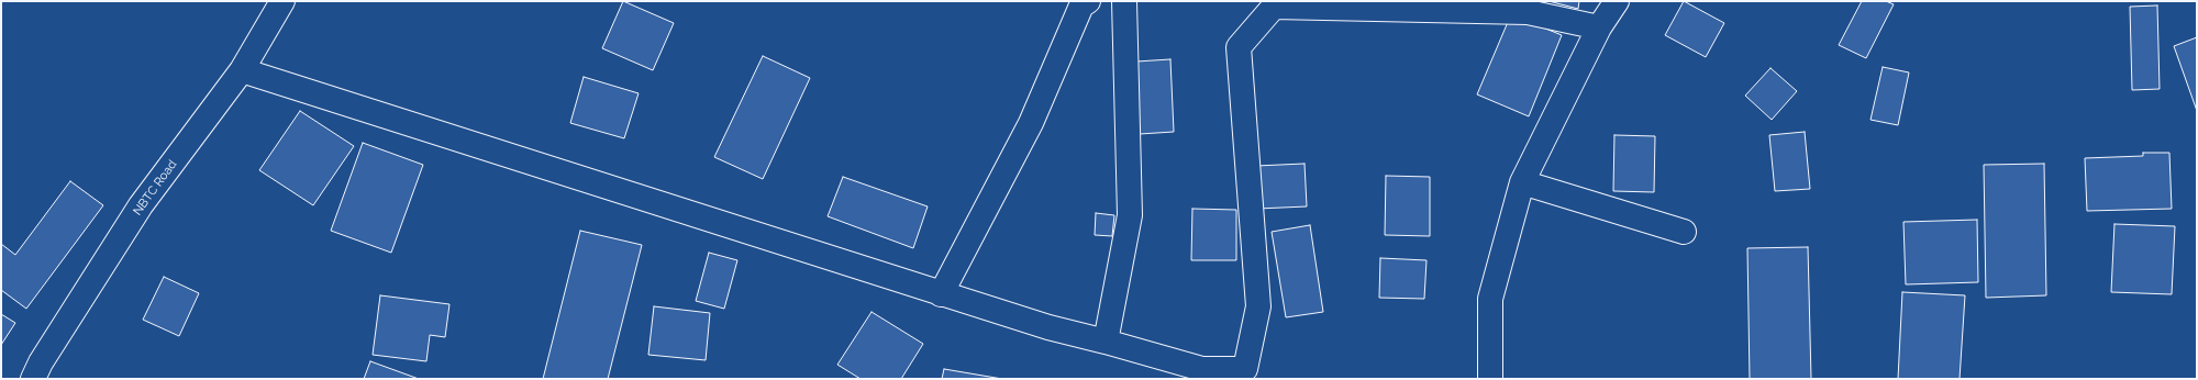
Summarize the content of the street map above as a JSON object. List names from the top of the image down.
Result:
{
  "streets": {
    "street": ["NBTC Road"]
  }
}
